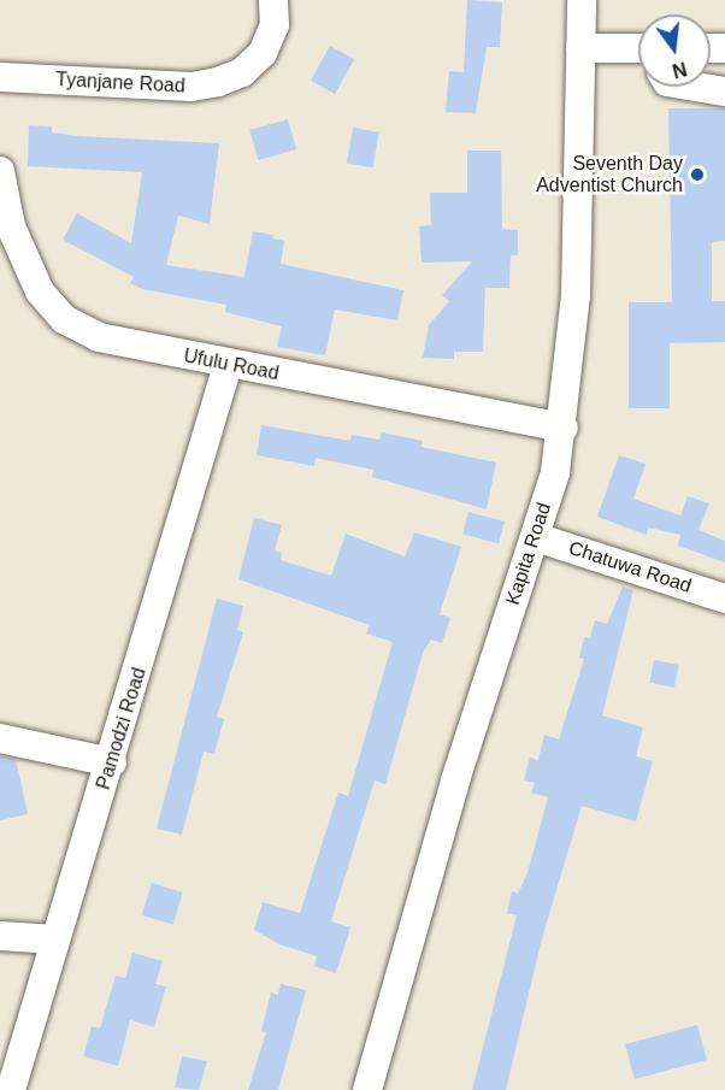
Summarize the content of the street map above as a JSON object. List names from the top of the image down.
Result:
{
  "streets": {
    "street": [
      "Tyanjane Road",
      "Ufulu Road",
      "Kapita Road",
      "Chatuwa Road",
      "Pamodzi Road"
    ]
  },
  "crossings": [
    ["Ufulu Road", "Kapita Road"],
    ["Ufulu Road", "Pamodzi Road"],
    ["Kapita Road", "Chatuwa Road"]
  ],
  "places": ["Seventh Day Adventist Church"],
  "north": "bottom"
}
